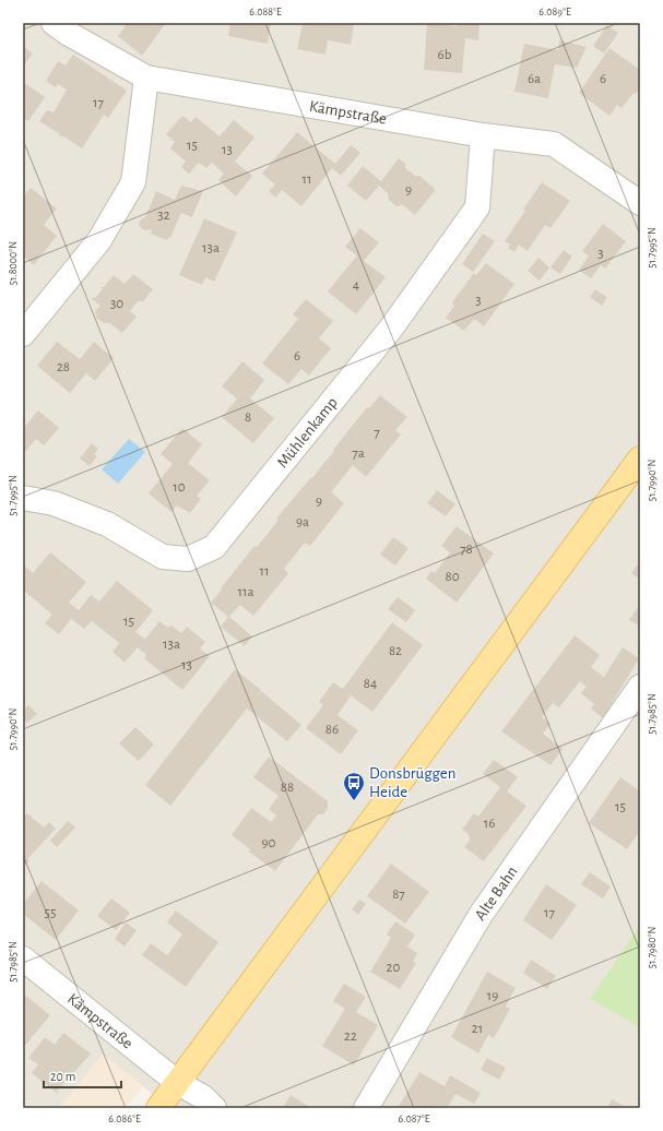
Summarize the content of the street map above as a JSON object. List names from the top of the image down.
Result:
{
  "streets": {
    "street": ["Kämpstraße", "Mühlenkamp", "Alte Bahn"]
  },
  "crossings": [
    ["Kämpstraße", "Mühlenkamp"]
  ],
  "places": {
    "bus stop": ["Donsbrüggen Heide"]
  },
  "house_numbers": [
    "6b",
    "6a",
    "6",
    "17",
    "15",
    "13",
    "11",
    "9",
    "32",
    "13a",
    "3",
    "4",
    "3",
    "30",
    "6",
    "28",
    "8",
    "7",
    "7a",
    "10",
    "9",
    "9a",
    "78",
    "11",
    "80",
    "11a",
    "15",
    "13a",
    "82",
    "13",
    "84",
    "86",
    "88",
    "15",
    "16",
    "90",
    "87",
    "55",
    "17",
    "20",
    "19",
    "21",
    "22"
  ],
  "scale_bar": "20 m",
  "coordinates": [
    "6.088°E",
    "6.089°E",
    "51.7995°N",
    "51.8000°N",
    "51.7990°N",
    "51.7985°N",
    "51.7980°N",
    "6.086°E",
    "6.087°E"
  ]
}
